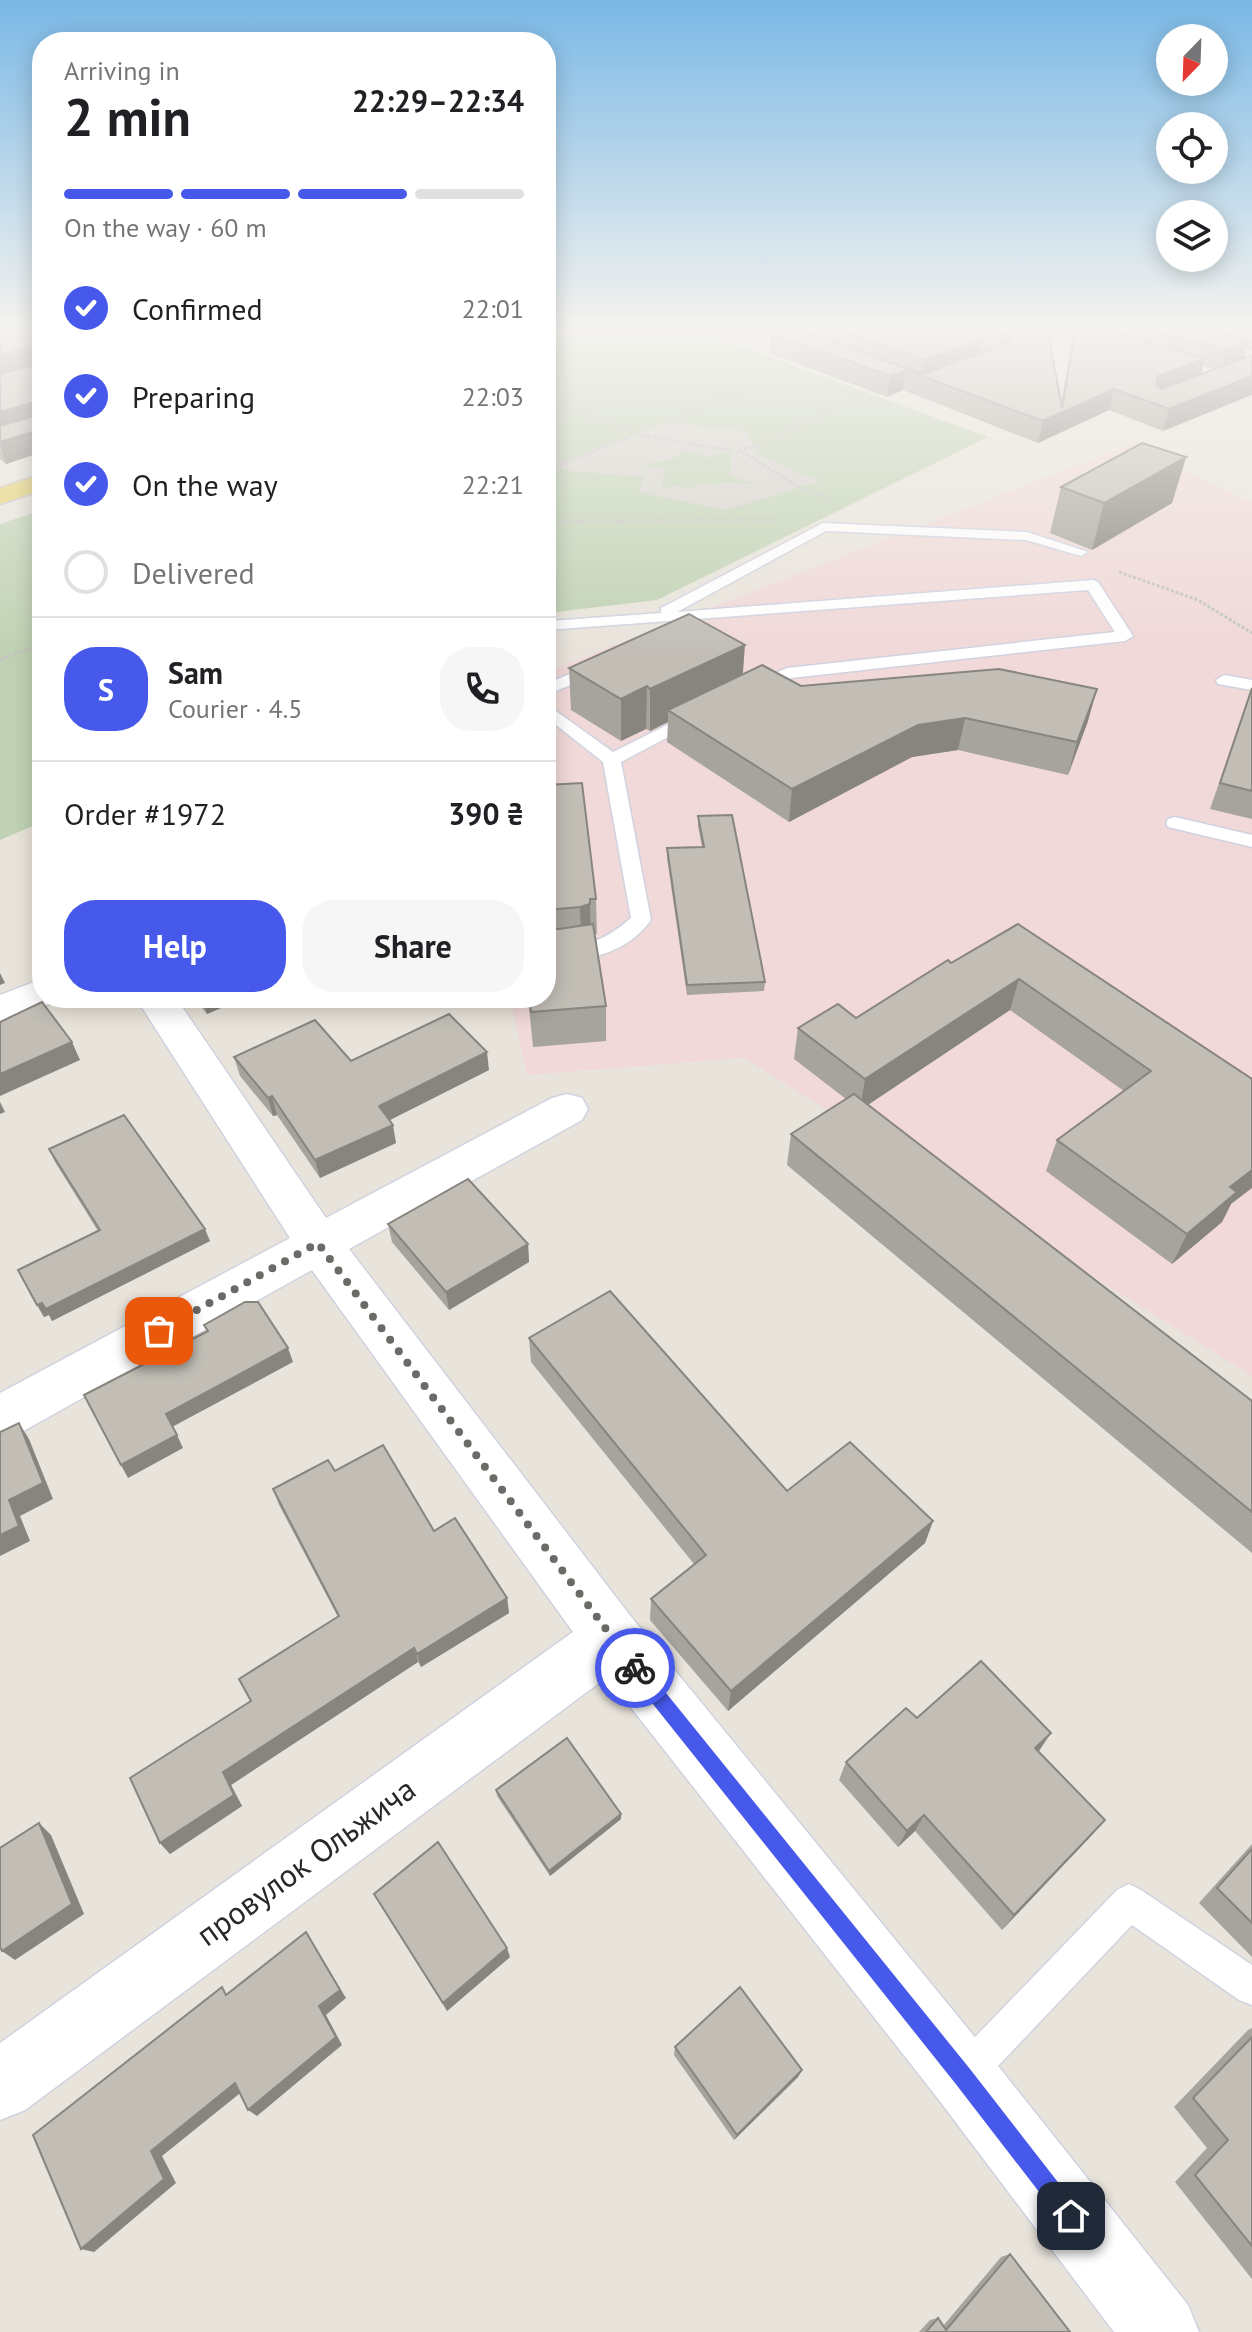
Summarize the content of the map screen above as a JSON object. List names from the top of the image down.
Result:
{
  "streets": {
    "street": ["провулок Ольжича"]
  },
  "north": "bottom left",
  "page": {
    "heading": ["2 min", "Arriving in", "22:29–22:34"],
    "panel": [
      "Sam",
      "Courier · 4.5",
      "Order #1972",
      "390 ₴"
    ],
    "bar": "On the way · 60 m",
    "list": [
      ["Confirmed", "22:01"],
      ["Preparing", "22:03"],
      ["On the way", "22:21"],
      "Delivered"
    ],
    "round": "S",
    "buttons": ["Help", "Share"]
  }
}
